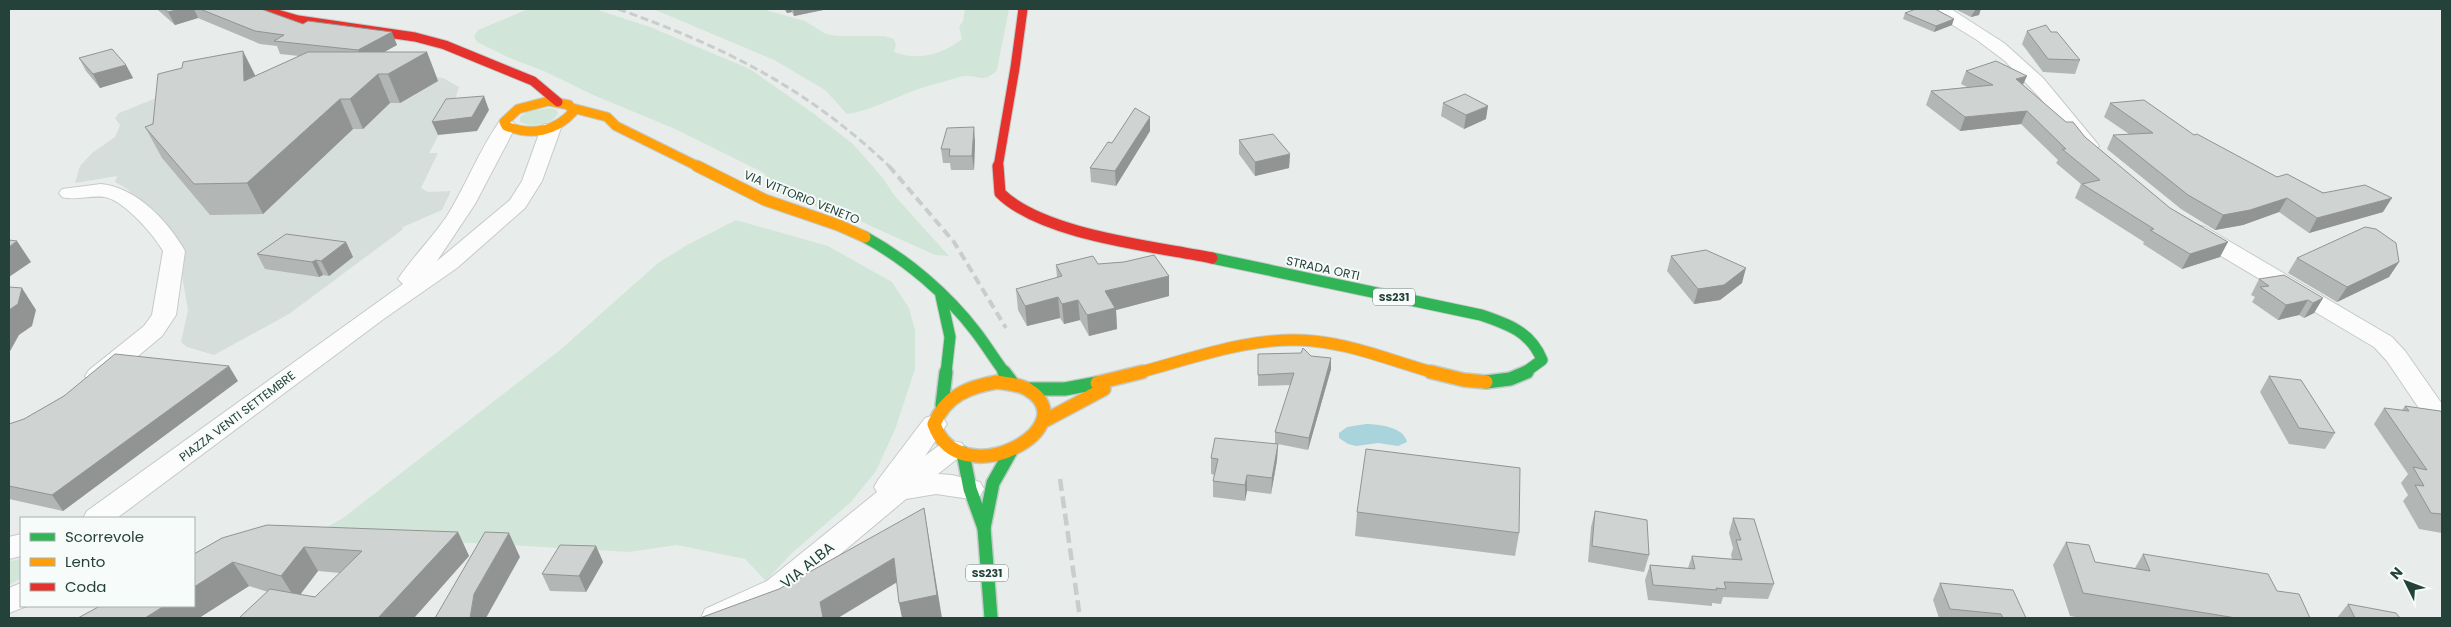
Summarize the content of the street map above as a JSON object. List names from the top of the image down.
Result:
{
  "streets": {
    "main road": ["VIA VITTORIO VENETO", "STRADA ORTI", "SS231"],
    "street": ["PIAZZA VENTI SETTEMBRE", "VIA ALBA"]
  },
  "crossings": [
    ["VIA VITTORIO VENETO", "STRADA ORTI"],
    ["VIA VITTORIO VENETO", "SS231"],
    ["VIA VITTORIO VENETO", "VIA ALBA"],
    ["STRADA ORTI", "SS231"],
    ["STRADA ORTI", "VIA ALBA"],
    ["SS231", "VIA ALBA"]
  ],
  "legend": ["Scorrevole", "Lento", "Coda"],
  "north": "top left"
}
